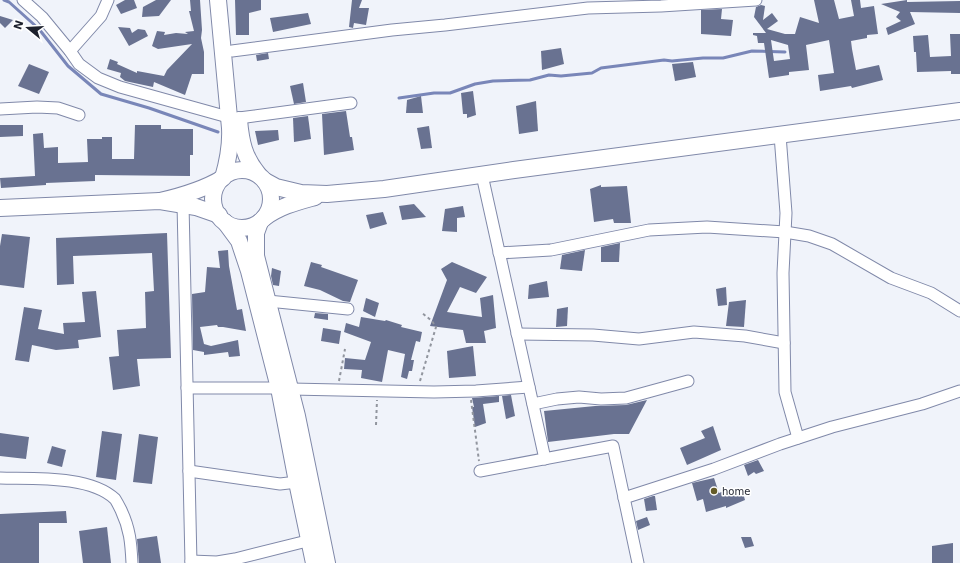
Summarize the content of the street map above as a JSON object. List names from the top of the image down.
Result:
{
  "places": ["home"],
  "north": "left"
}
